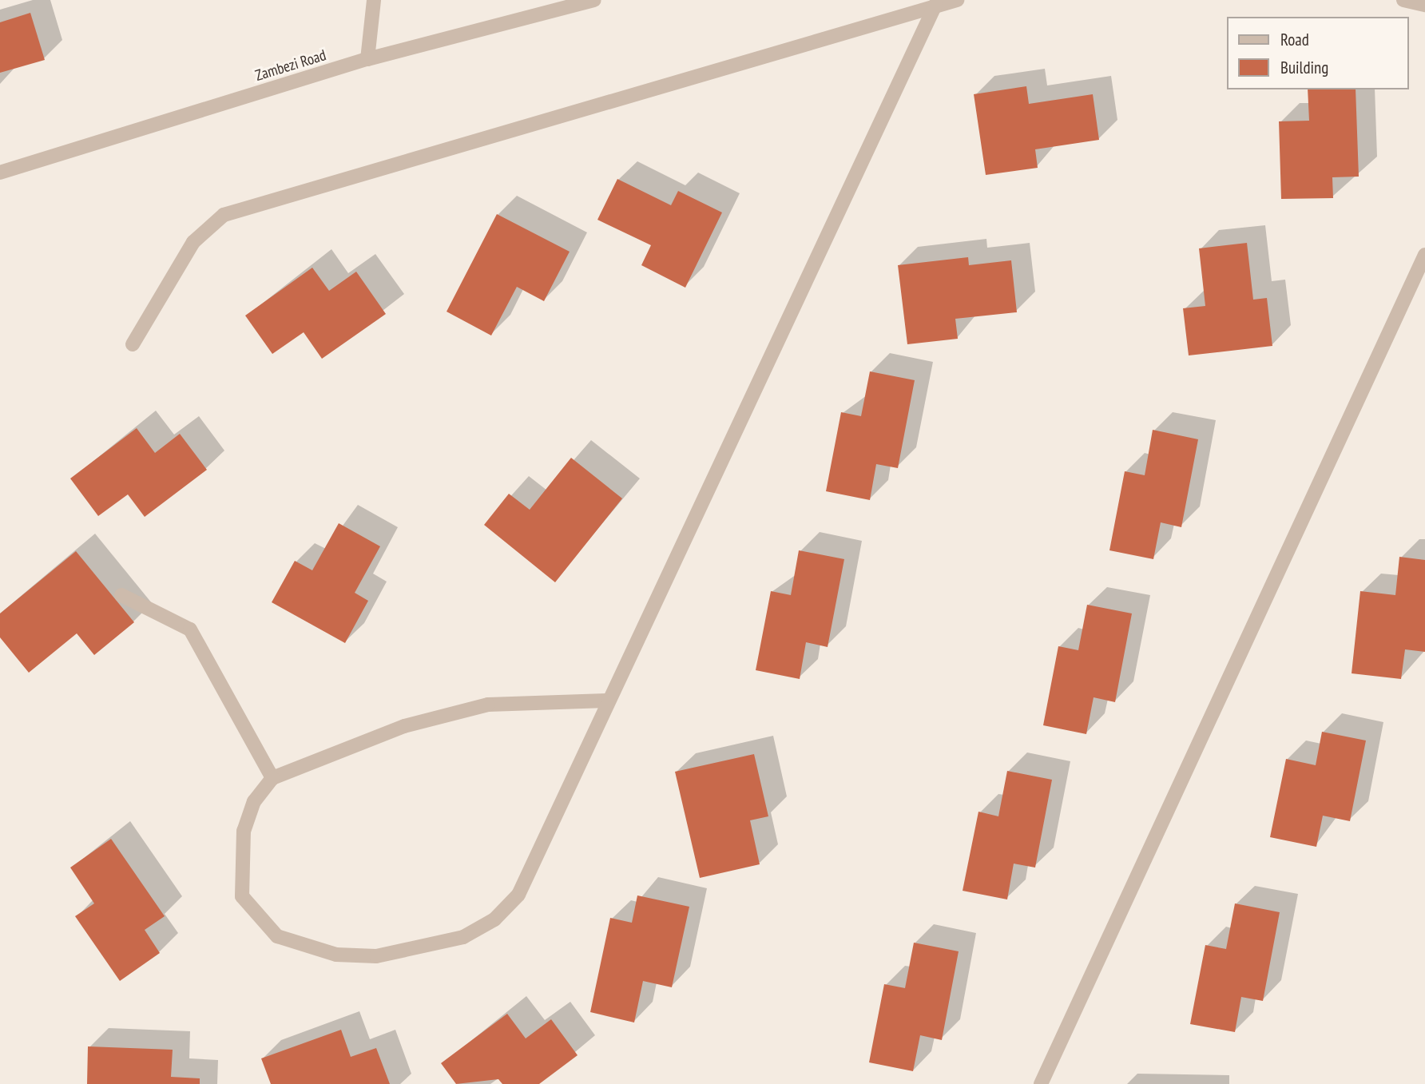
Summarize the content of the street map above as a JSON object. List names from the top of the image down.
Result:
{
  "streets": {
    "street": ["Zambezi Road"]
  },
  "legend": ["Road", "Building"]
}
